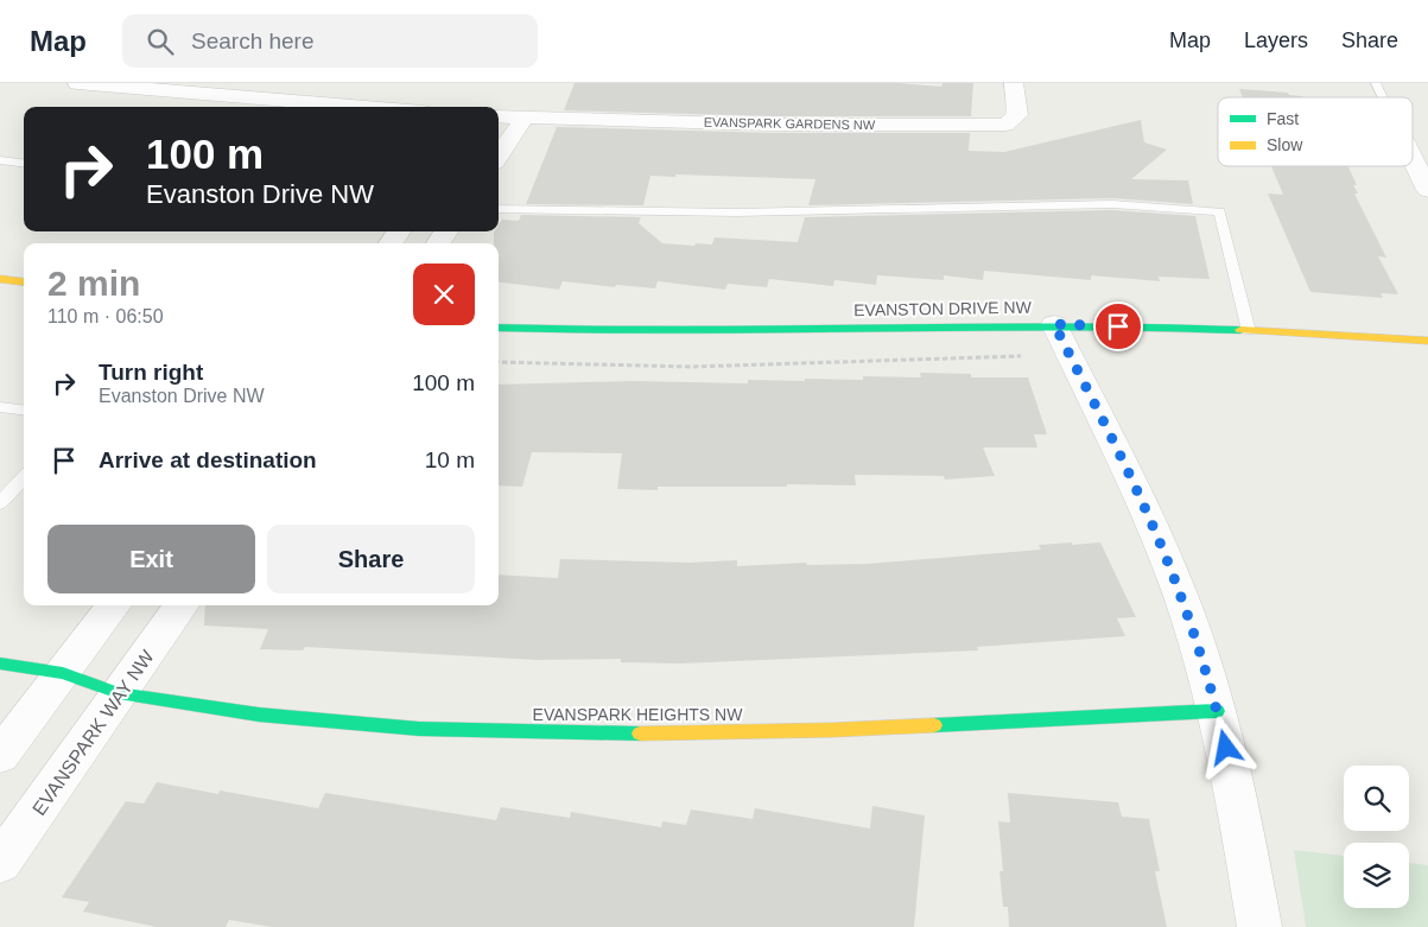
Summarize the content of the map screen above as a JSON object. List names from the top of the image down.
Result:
{
  "streets": {
    "street": [
      "EVANSPARK GARDENS NW",
      "EVANSTON DRIVE NW",
      "EVANSPARK HEIGHTS NW",
      "EVANSPARK WAY NW"
    ]
  },
  "crossings": [
    ["EVANSPARK HEIGHTS NW", "EVANSPARK WAY NW"]
  ],
  "legend": ["Fast", "Slow"],
  "page": {
    "header": "Map",
    "search": "Search here",
    "nav": ["Map", "Layers", "Share"],
    "turn": ["100 m", "Evanston Drive NW"],
    "heading": ["2 min", "110 m · 06:50"],
    "list": [
      {
        "name": "Turn right",
        "note": "Evanston Drive NW",
        "value": "100 m"
      },
      {
        "name": "Arrive at destination",
        "value": "10 m"
      }
    ],
    "buttons": ["Exit", "Share"]
  }
}
